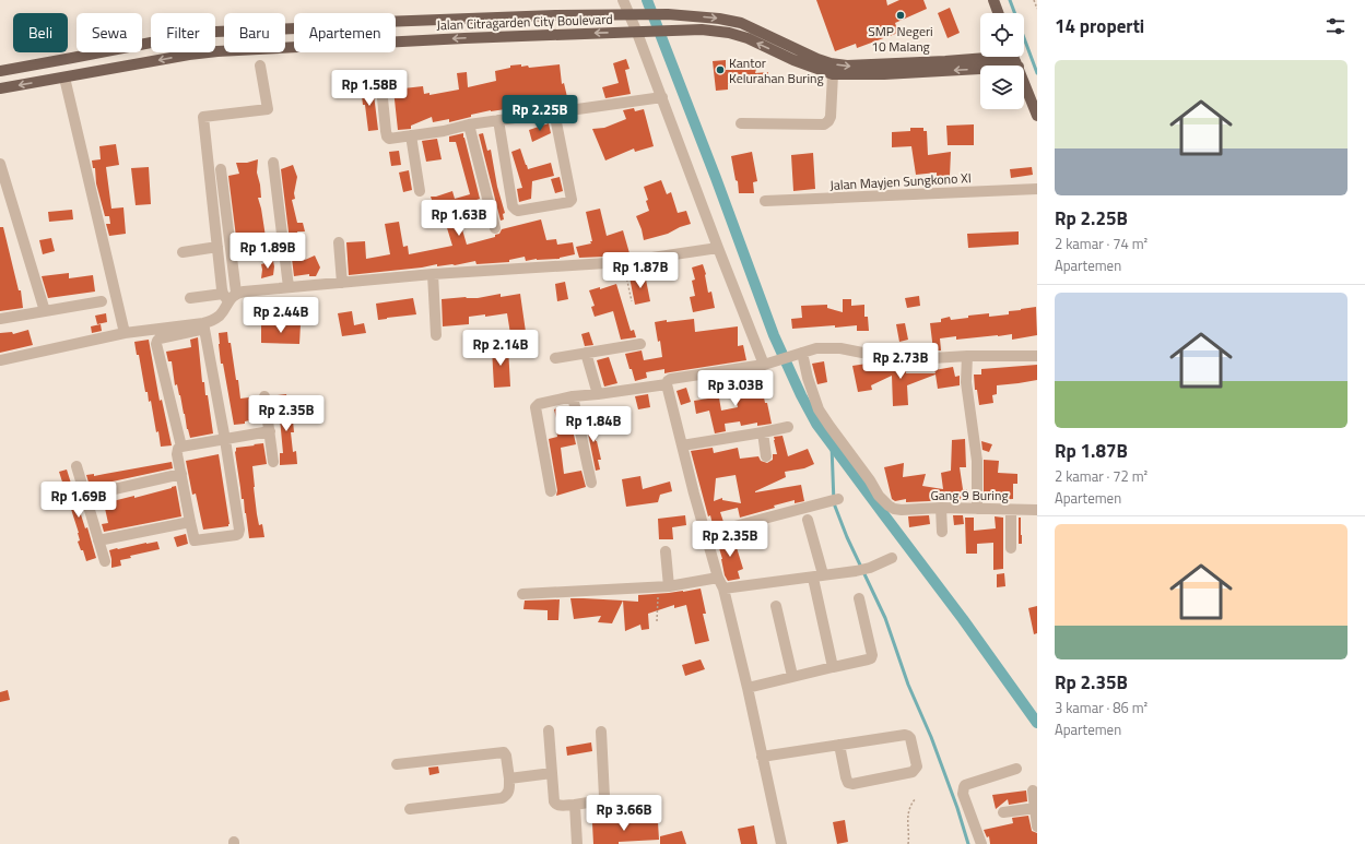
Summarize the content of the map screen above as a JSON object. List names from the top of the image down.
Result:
{
  "streets": {
    "main road": ["Jalan Citragarden City Boulevard"],
    "street": ["Jalan Mayjen Sungkono XI", "Gang 9 Buring"]
  },
  "places": ["SMP Negeri 10 Malang", "Kantor Kelurahan Buring"],
  "page": {
    "heading": "14 properti",
    "chip": [
      "Beli",
      "Sewa",
      "Filter",
      "Baru",
      "Apartemen"
    ],
    "list": [
      {
        "name": "Rp 2.25B",
        "note": "2 kamar · 74 m² · Apartemen"
      },
      {
        "name": "Rp 1.87B",
        "note": "2 kamar · 72 m² · Apartemen"
      },
      {
        "name": "Rp 2.35B",
        "note": "3 kamar · 86 m² · Apartemen"
      }
    ],
    "price": [
      "Rp 1.58B",
      "Rp 2.25B",
      "Rp 1.63B",
      "Rp 1.89B",
      "Rp 1.87B",
      "Rp 2.44B",
      "Rp 2.14B",
      "Rp 2.73B",
      "Rp 3.03B",
      "Rp 2.35B",
      "Rp 1.84B",
      "Rp 1.69B",
      "Rp 2.35B",
      "Rp 3.66B"
    ]
  }
}
